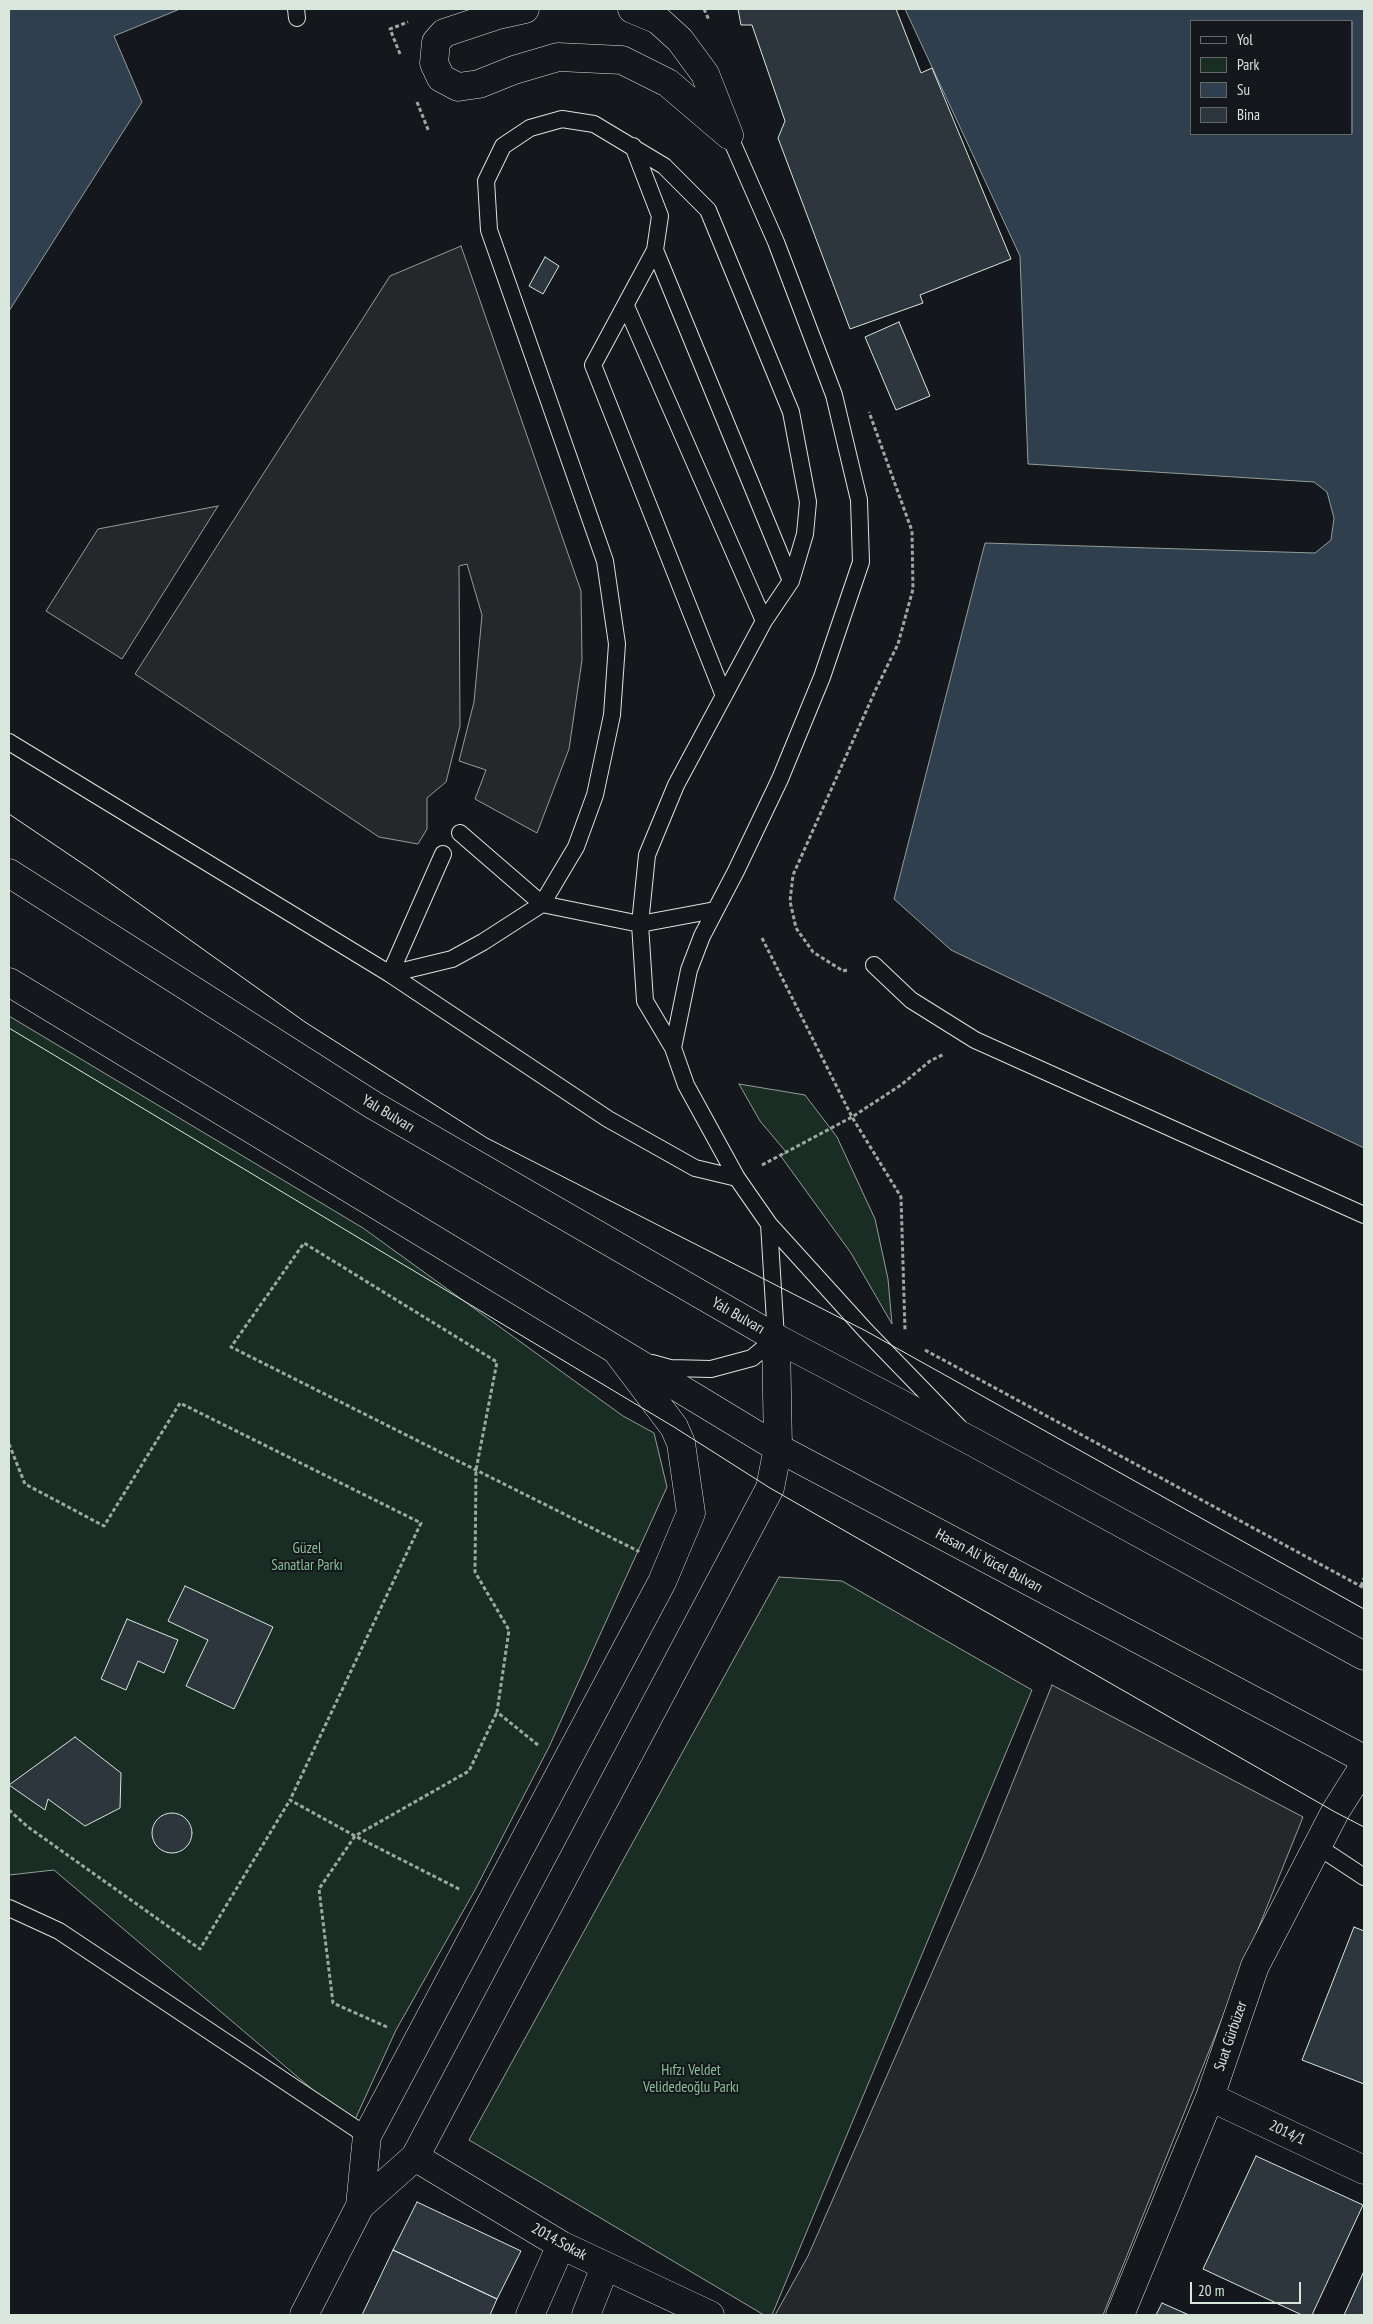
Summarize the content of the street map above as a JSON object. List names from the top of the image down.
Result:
{
  "streets": {
    "street": [
      "Yalı Bulvarı",
      "Hasan Ali Yücel Bulvarı",
      "Suat Gürbüzer",
      "2014/1",
      "2014.Sokak"
    ]
  },
  "crossings": [
    ["Suat Gürbüzer", "2014/1"]
  ],
  "parks": ["Güzel Sanatlar Parkı", "Hıfzı Veldet Velidedeoğlu Parkı"],
  "legend": [
    "Yol",
    "Park",
    "Su",
    "Bina"
  ],
  "scale_bar": "20 m"
}
